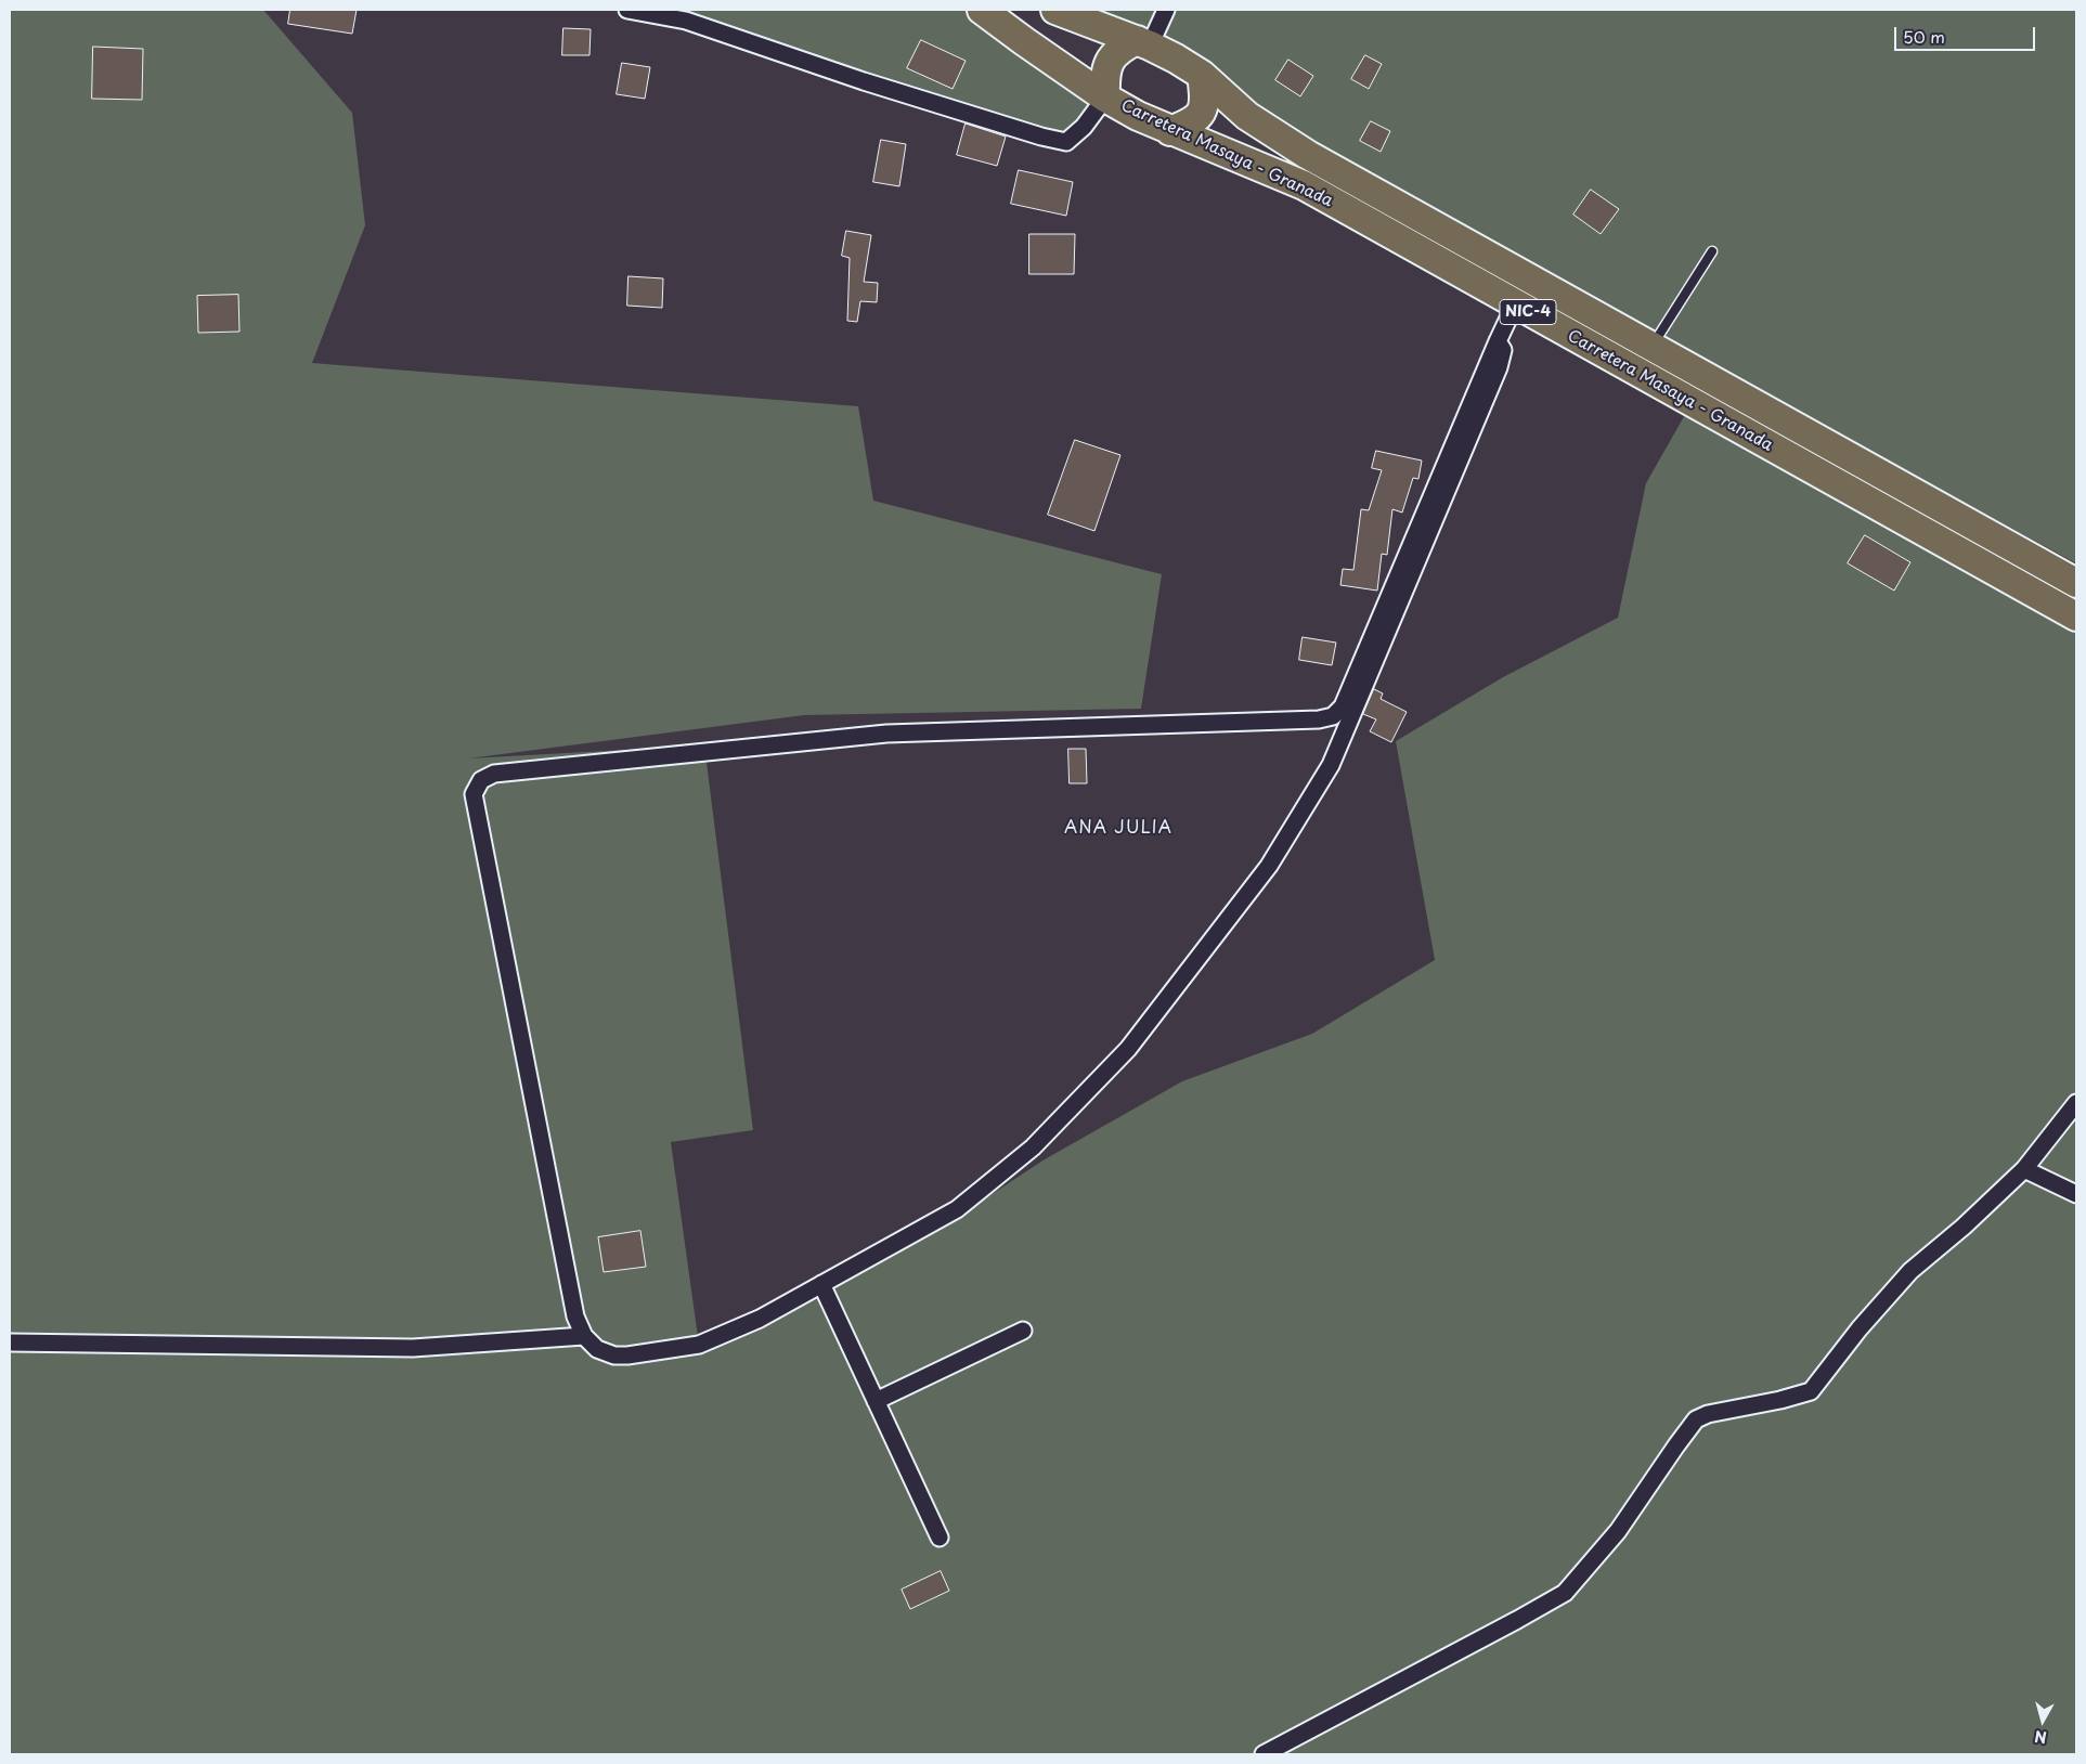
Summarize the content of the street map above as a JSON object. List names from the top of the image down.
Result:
{
  "streets": {
    "highway": ["Carretera Masaya - Granada", "NIC-4"]
  },
  "districts": ["ANA JULIA"],
  "scale_bar": "50 m",
  "north": "bottom"
}
